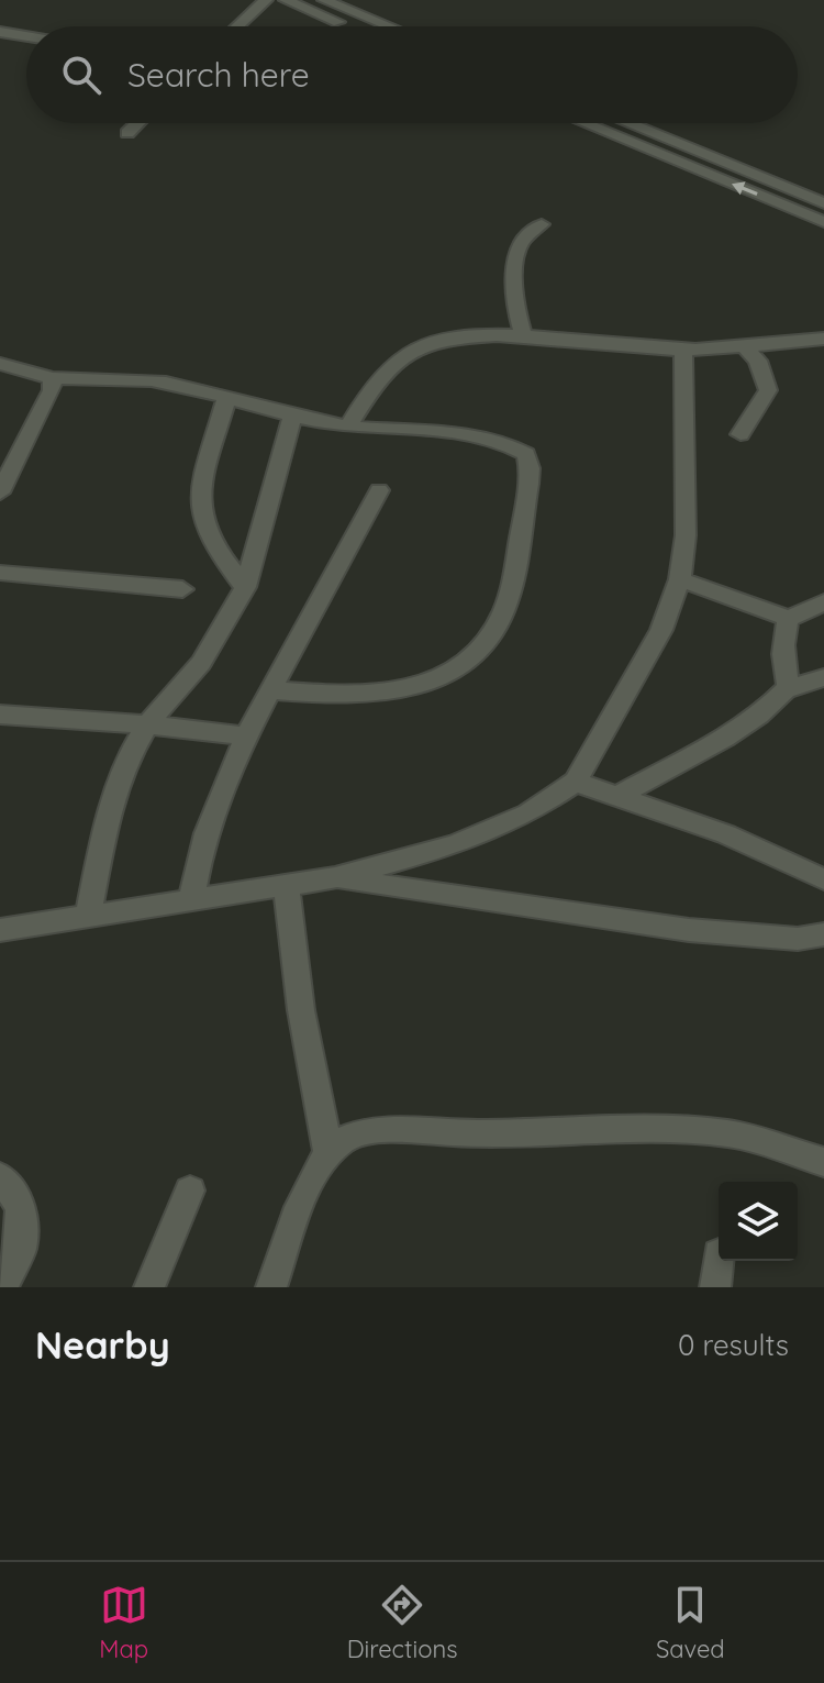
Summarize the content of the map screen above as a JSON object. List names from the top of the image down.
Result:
{
  "page": {
    "search": "Search here",
    "heading": ["Nearby", "0 results"],
    "nav": ["Map", "Directions", "Saved"]
  }
}
